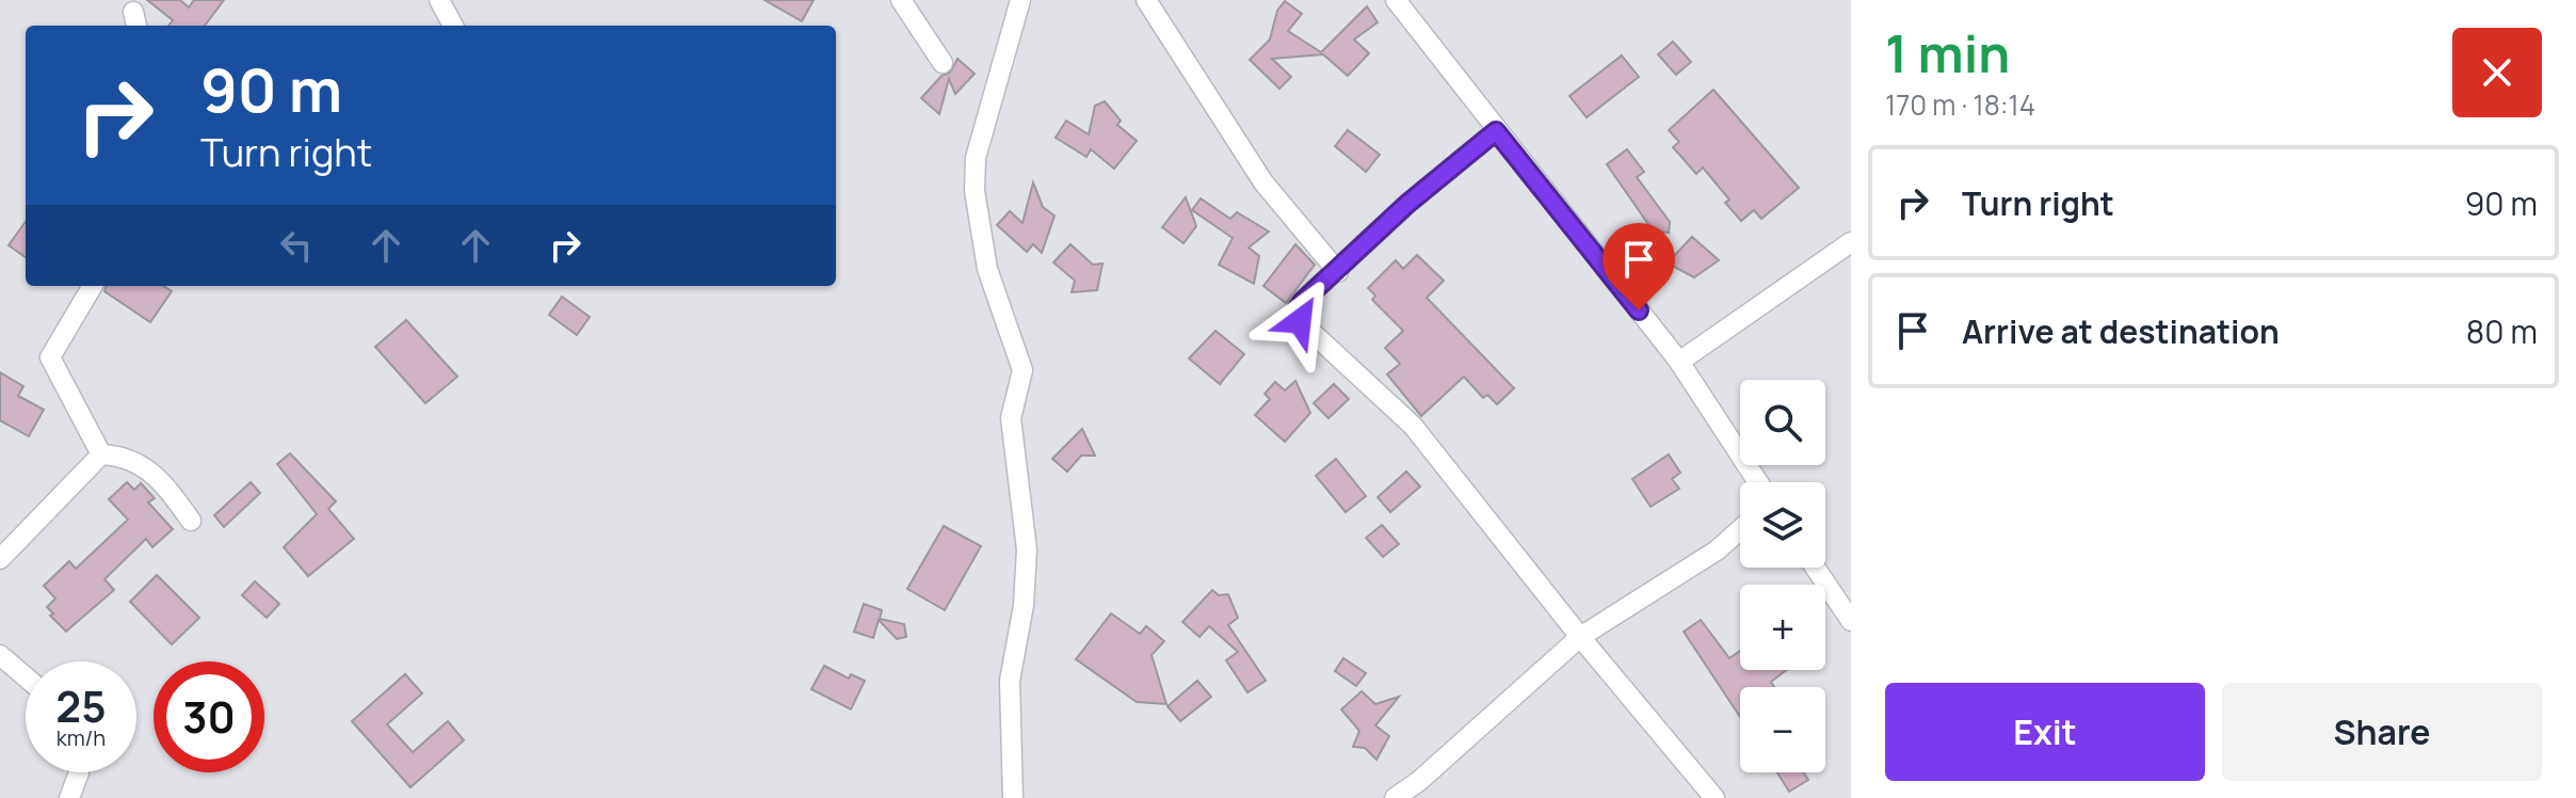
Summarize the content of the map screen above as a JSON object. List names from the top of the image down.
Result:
{
  "page": {
    "heading": ["1 min", "170 m · 18:14"],
    "turn": ["90 m", "Turn right"],
    "list": [
      {
        "name": "Turn right",
        "value": "90 m"
      },
      {
        "name": "Arrive at destination",
        "value": "80 m"
      }
    ],
    "map_buttons": ["+", "−"],
    "speed": "25 km/h",
    "limit": "30",
    "buttons": ["Exit", "Share"]
  }
}
